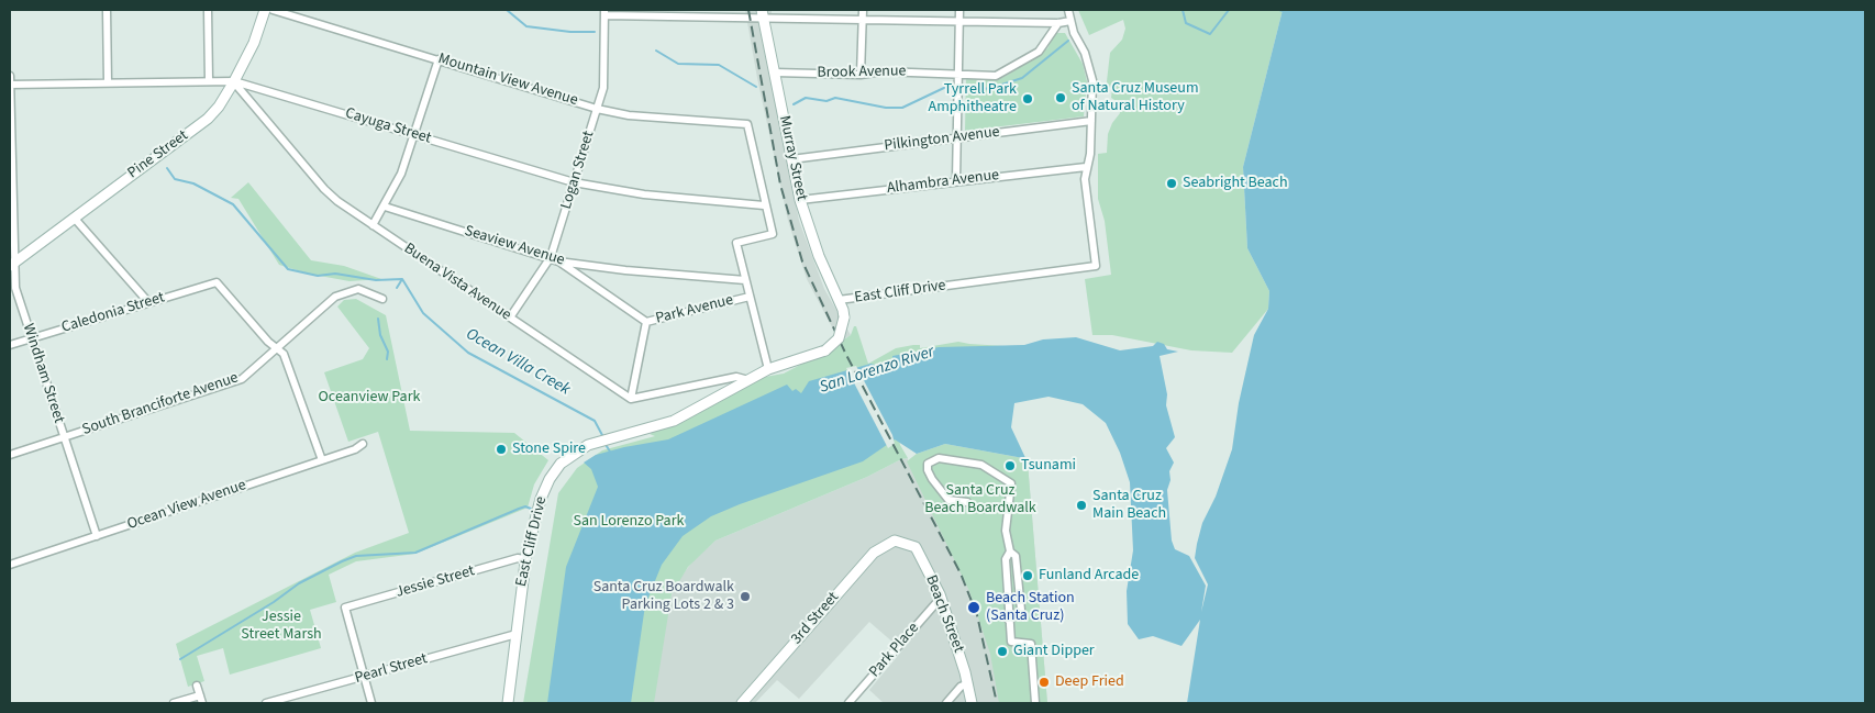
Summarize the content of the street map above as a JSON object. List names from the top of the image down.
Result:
{
  "streets": {
    "main road": [
      "Pine Street",
      "Murray Street",
      "East Cliff Drive",
      "Beach Street",
      "3rd Street"
    ],
    "street": [
      "Brook Avenue",
      "Mountain View Avenue",
      "Cayuga Street",
      "Pilkington Avenue",
      "Logan Street",
      "Alhambra Avenue",
      "Seaview Avenue",
      "Buena Vista Avenue",
      "Park Avenue",
      "Caledonia Street",
      "Windham Street",
      "South Branciforte Avenue",
      "Ocean View Avenue",
      "Jessie Street",
      "Park Place",
      "Pearl Street"
    ]
  },
  "crossings": [
    ["Brook Avenue", "Murray Street"],
    ["Mountain View Avenue", "Cayuga Street"],
    ["Mountain View Avenue", "Logan Street"],
    ["Cayuga Street", "Pine Street"],
    ["Cayuga Street", "Logan Street"],
    ["Cayuga Street", "Buena Vista Avenue"],
    ["Cayuga Street", "Windham Street"],
    ["Pilkington Avenue", "Murray Street"],
    ["Pilkington Avenue", "East Cliff Drive"],
    ["Pine Street", "Buena Vista Avenue"],
    ["Pine Street", "Windham Street"],
    ["Murray Street", "Alhambra Avenue"],
    ["Murray Street", "East Cliff Drive"],
    ["Logan Street", "Seaview Avenue"],
    ["Logan Street", "Buena Vista Avenue"],
    ["Alhambra Avenue", "East Cliff Drive"],
    ["Seaview Avenue", "Park Avenue"],
    ["East Cliff Drive", "Jessie Street"],
    ["East Cliff Drive", "Pearl Street"],
    ["Caledonia Street", "Windham Street"],
    ["Caledonia Street", "South Branciforte Avenue"],
    ["Windham Street", "South Branciforte Avenue"],
    ["Windham Street", "Ocean View Avenue"],
    ["Jessie Street", "Pearl Street"],
    ["Beach Street", "3rd Street"],
    ["Beach Street", "Park Place"]
  ],
  "water": ["Ocean Villa Creek", "San Lorenzo River"],
  "parks": [
    "Oceanview Park",
    "Santa Cruz Beach Boardwalk",
    "San Lorenzo Park",
    "Jessie Street Marsh"
  ],
  "places": [
    "Santa Cruz Museum of Natural History",
    "Tyrrell Park Amphitheatre",
    "Seabright Beach",
    "Stone Spire",
    "Tsunami",
    "Santa Cruz Main Beach",
    "Funland Arcade",
    "Santa Cruz Boardwalk Parking Lots 2 & 3",
    "Beach Station (Santa Cruz)",
    "Giant Dipper",
    "Deep Fried"
  ]
}
